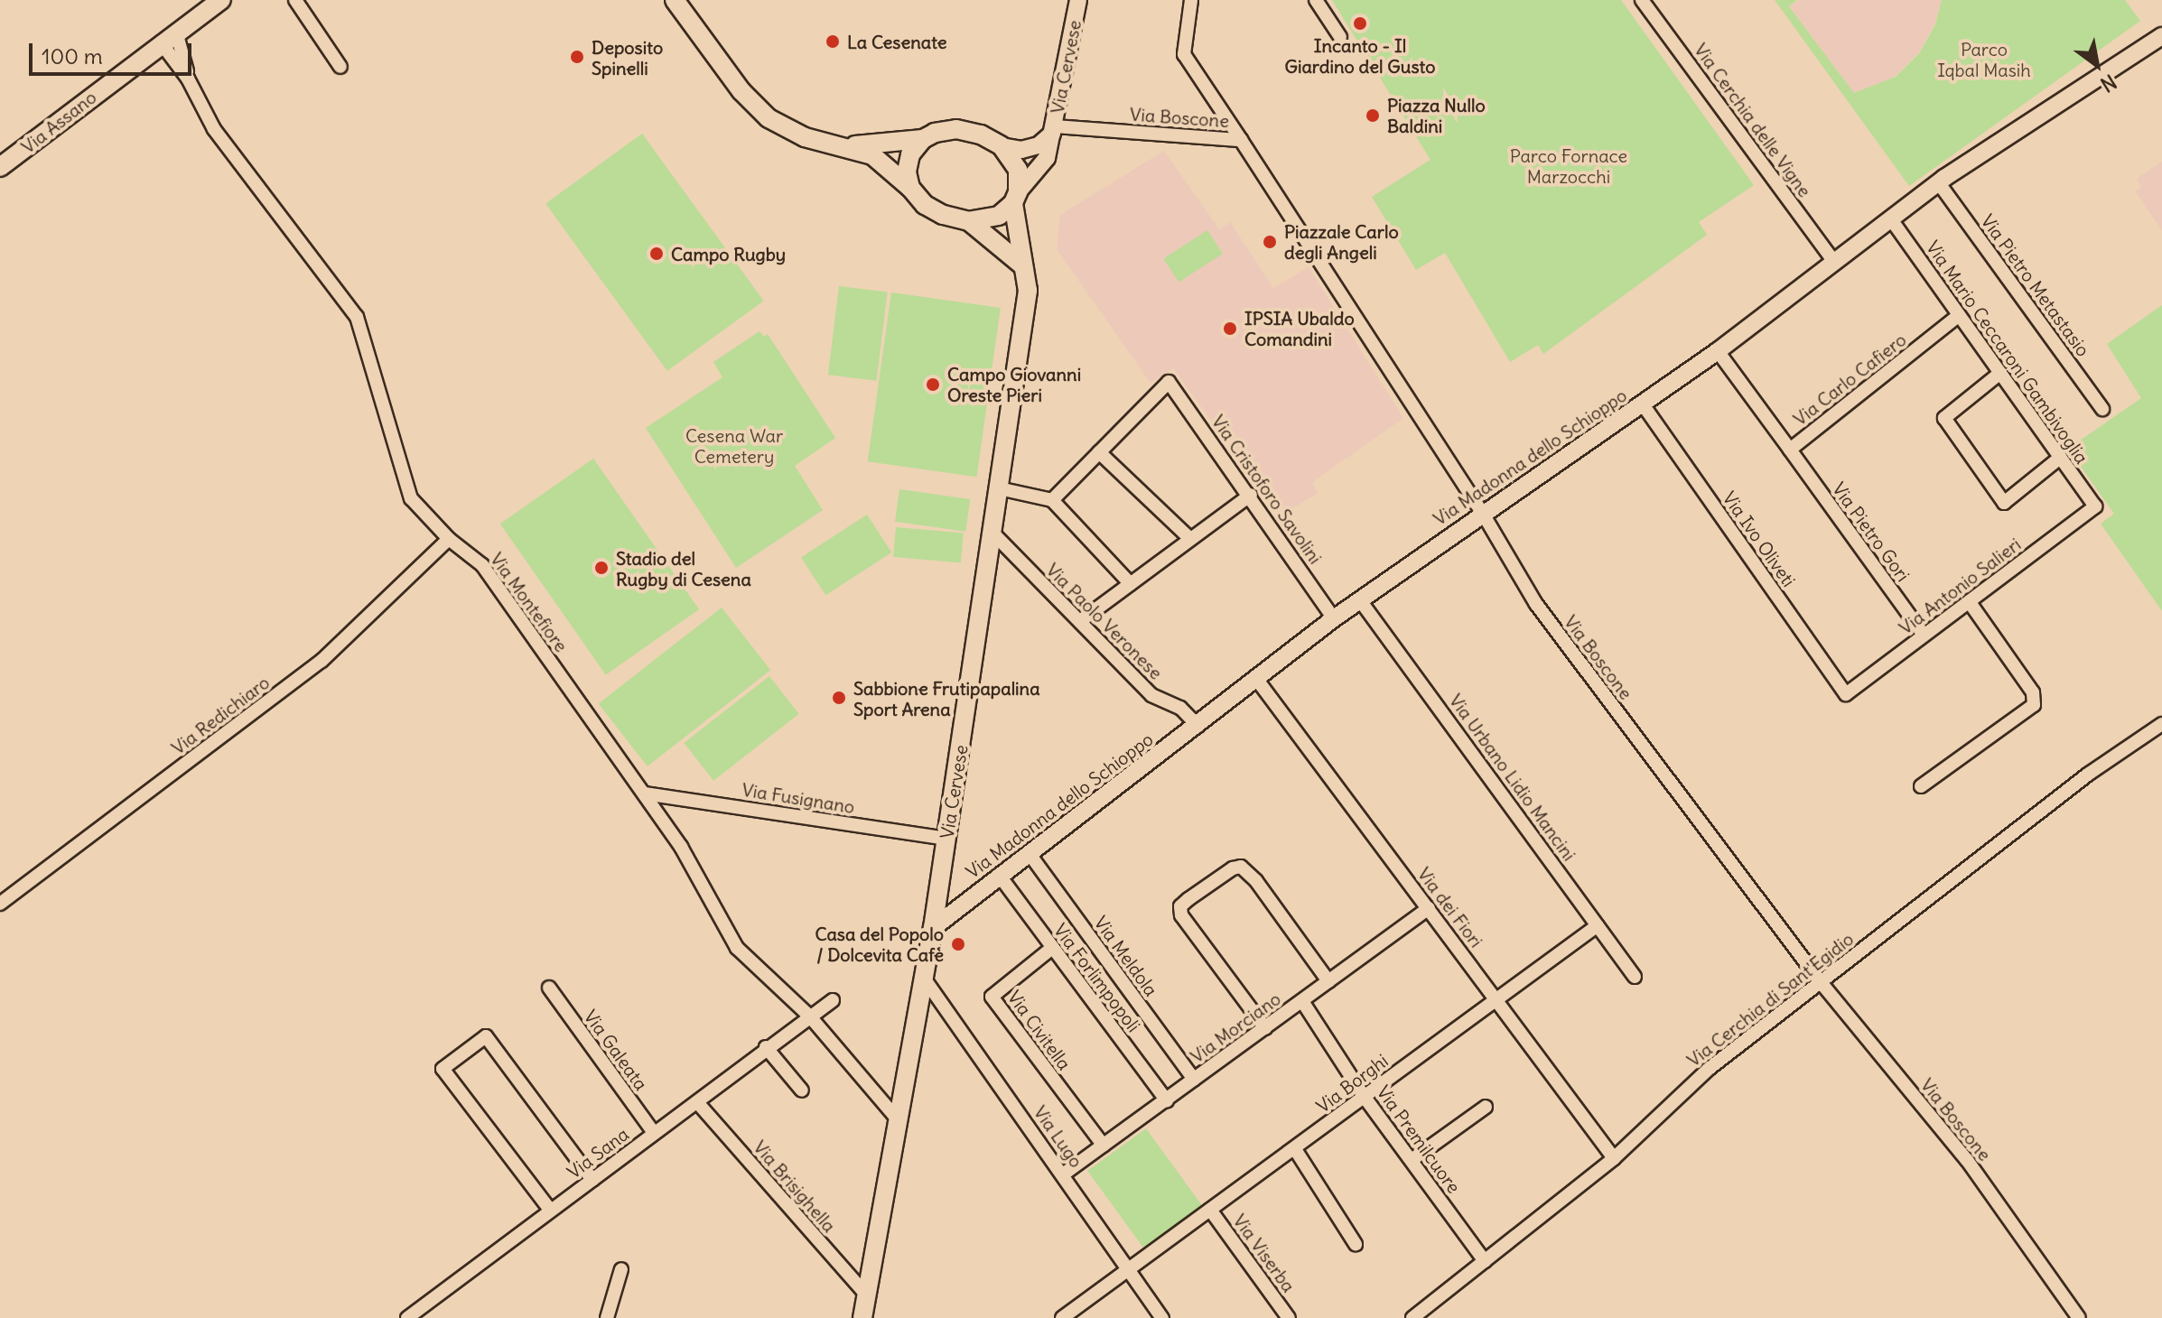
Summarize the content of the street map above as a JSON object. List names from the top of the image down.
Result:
{
  "streets": {
    "main road": ["Via Cervese", "Via Assano"],
    "street": [
      "Via Boscone",
      "Via Cerchia delle Vigne",
      "Via Pietro Metastasio",
      "Via Mario Ceccaroni Gambivoglia",
      "Via Carlo Cafiero",
      "Via Madonna dello Schioppo",
      "Via Cristoforo Savolini",
      "Via Pietro Gori",
      "Via Ivo Oliveti",
      "Via Antonio Salieri",
      "Via Montefiore",
      "Via Paolo Veronese",
      "Via Redichiaro",
      "Via Urbano Lidio Mancini",
      "Via Fusignano",
      "Via dei Fiori",
      "Via Meldola",
      "Via Forlimpopoli",
      "Via Cerchia di Sant'Egidio",
      "Via Morciano",
      "Via Civitella",
      "Via Galeata",
      "Via Borghi",
      "Via Lugo",
      "Via Premilcuore",
      "Via Sana",
      "Via Brisighella",
      "Via Viserba"
    ]
  },
  "crossings": [
    ["Via Cervese", "Via Boscone"],
    ["Via Cervese", "Via Madonna dello Schioppo"],
    ["Via Cervese", "Via Montefiore"],
    ["Via Cervese", "Via Paolo Veronese"],
    ["Via Cervese", "Via Fusignano"],
    ["Via Cervese", "Via Lugo"],
    ["Via Cervese", "Via Brisighella"],
    ["Via Boscone", "Via Madonna dello Schioppo"],
    ["Via Boscone", "Via Cerchia di Sant'Egidio"],
    ["Via Cerchia delle Vigne", "Via Madonna dello Schioppo"],
    ["Via Assano", "Via Montefiore"],
    ["Via Pietro Metastasio", "Via Madonna dello Schioppo"],
    ["Via Mario Ceccaroni Gambivoglia", "Via Carlo Cafiero"],
    ["Via Mario Ceccaroni Gambivoglia", "Via Madonna dello Schioppo"],
    ["Via Mario Ceccaroni Gambivoglia", "Via Antonio Salieri"],
    ["Via Carlo Cafiero", "Via Madonna dello Schioppo"],
    ["Via Carlo Cafiero", "Via Pietro Gori"],
    ["Via Madonna dello Schioppo", "Via Cristoforo Savolini"],
    ["Via Madonna dello Schioppo", "Via Ivo Oliveti"],
    ["Via Madonna dello Schioppo", "Via Paolo Veronese"],
    ["Via Madonna dello Schioppo", "Via Urbano Lidio Mancini"],
    ["Via Madonna dello Schioppo", "Via dei Fiori"],
    ["Via Madonna dello Schioppo", "Via Meldola"],
    ["Via Madonna dello Schioppo", "Via Forlimpopoli"],
    ["Via Pietro Gori", "Via Antonio Salieri"],
    ["Via Ivo Oliveti", "Via Antonio Salieri"],
    ["Via Montefiore", "Via Redichiaro"],
    ["Via Montefiore", "Via Fusignano"],
    ["Via Montefiore", "Via Sana"],
    ["Via Urbano Lidio Mancini", "Via Borghi"],
    ["Via dei Fiori", "Via Cerchia di Sant'Egidio"],
    ["Via dei Fiori", "Via Morciano"],
    ["Via dei Fiori", "Via Borghi"],
    ["Via Meldola", "Via Morciano"],
    ["Via Forlimpopoli", "Via Morciano"],
    ["Via Forlimpopoli", "Via Civitella"],
    ["Via Cerchia di Sant'Egidio", "Via Premilcuore"],
    ["Via Morciano", "Via Civitella"],
    ["Via Morciano", "Via Lugo"],
    ["Via Morciano", "Via Premilcuore"],
    ["Via Galeata", "Via Sana"],
    ["Via Borghi", "Via Lugo"],
    ["Via Borghi", "Via Premilcuore"],
    ["Via Borghi", "Via Viserba"],
    ["Via Sana", "Via Brisighella"]
  ],
  "parks": ["Parco Iqbal Masih", "Parco Fornace Marzocchi", "Cesena War Cemetery"],
  "places": [
    "Incanto - Il Giardino del Gusto",
    "La Cesenate",
    "Deposito Spinelli",
    "Piazza Nullo Baldini",
    "Piazzale Carlo degli Angeli",
    "Campo Rugby",
    "IPSIA Ubaldo Comandini",
    "Campo Giovanni Oreste Pieri",
    "Stadio del Rugby di Cesena",
    "Sabbione Frutipapalina Sport Arena",
    "Casa del Popolo / Dolcevita Cafè"
  ],
  "scale_bar": "100 m",
  "north": "bottom right"
}
